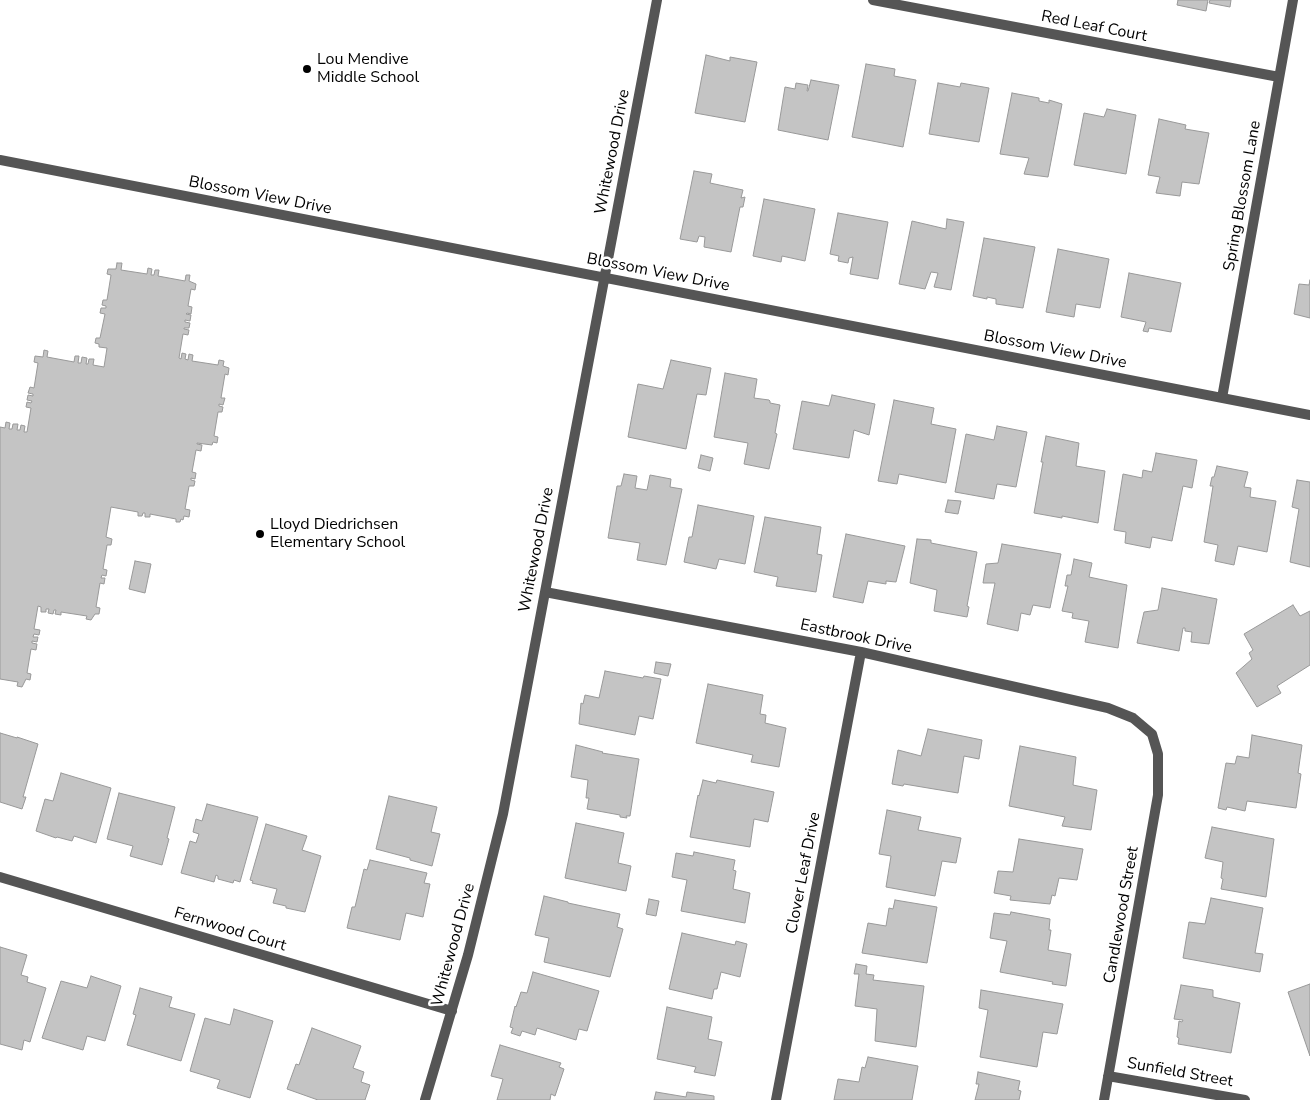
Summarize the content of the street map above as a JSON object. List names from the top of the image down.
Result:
{
  "streets": {
    "street": [
      "Red Leaf Court",
      "Whitewood Drive",
      "Blossom View Drive",
      "Spring Blossom Lane",
      "Eastbrook Drive",
      "Clover Leaf Drive",
      "Candlewood Street",
      "Fernwood Court",
      "Sunfield Street"
    ]
  },
  "crossings": [
    ["Red Leaf Court", "Spring Blossom Lane"],
    ["Whitewood Drive", "Blossom View Drive"],
    ["Whitewood Drive", "Eastbrook Drive"],
    ["Whitewood Drive", "Fernwood Court"],
    ["Blossom View Drive", "Spring Blossom Lane"],
    ["Eastbrook Drive", "Clover Leaf Drive"],
    ["Eastbrook Drive", "Candlewood Street"],
    ["Candlewood Street", "Sunfield Street"]
  ],
  "places": ["Lou Mendive Middle School", "Lloyd Diedrichsen Elementary School"]
}
